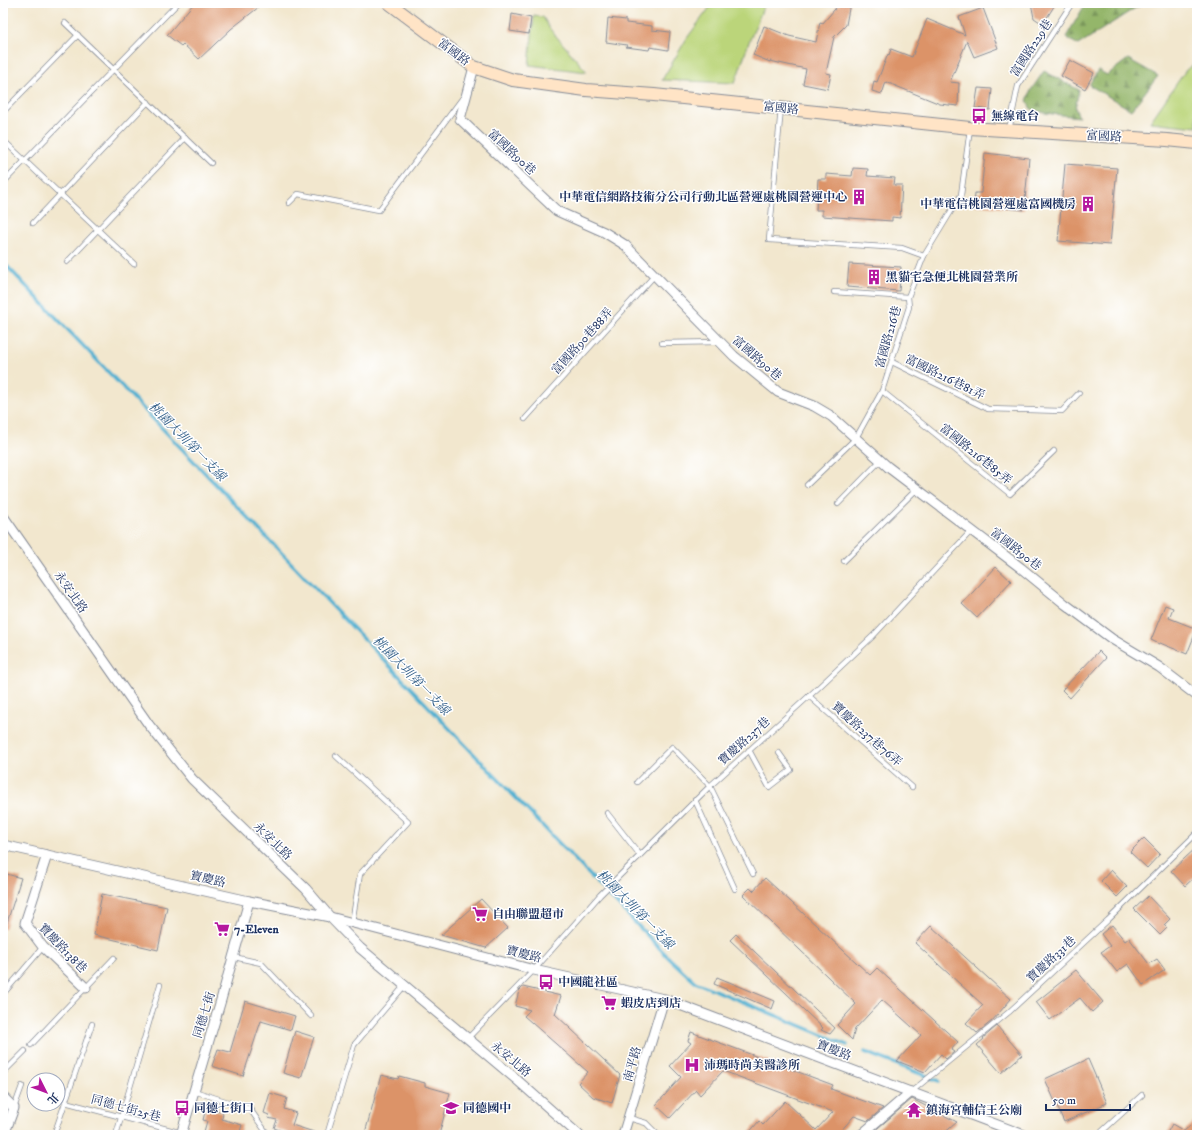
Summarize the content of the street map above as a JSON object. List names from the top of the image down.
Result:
{
  "streets": {
    "street": [
      "富國路",
      "富國路90巷",
      "永安北路",
      "寶慶路",
      "寶慶路138巷",
      "同德七街",
      "南平路"
    ],
    "lane": [
      "富國路229巷",
      "富國路216巷",
      "富國路90巷88弄",
      "富國路216巷81弄",
      "富國路216巷85弄",
      "寶慶路237巷76弄",
      "寶慶路237巷",
      "寶慶路331巷",
      "同德七街25巷"
    ]
  },
  "crossings": [
    ["富國路229巷", "富國路"],
    ["富國路", "富國路90巷"],
    ["富國路", "富國路216巷"],
    ["富國路90巷", "富國路216巷"],
    ["富國路90巷", "富國路90巷88弄"],
    ["富國路90巷", "寶慶路237巷"],
    ["富國路216巷", "富國路216巷81弄"],
    ["富國路216巷", "富國路216巷85弄"],
    ["永安北路", "寶慶路237巷"],
    ["永安北路", "寶慶路"],
    ["寶慶路237巷76弄", "寶慶路237巷"],
    ["寶慶路237巷", "寶慶路"],
    ["寶慶路", "寶慶路138巷"],
    ["寶慶路", "寶慶路331巷"],
    ["寶慶路", "同德七街"],
    ["寶慶路", "南平路"],
    ["同德七街", "同德七街25巷"]
  ],
  "water": ["桃園大圳第一支線"],
  "places": {
    "bus stop": ["無線電台", "中國龍社區", "同德七街口"],
    "building": ["中華電信網路技術分公司行動北區營運處桃園營運中心", "中華電信桃園營運處富國機房", "黑貓宅急便北桃園營業所"],
    "supermarket": ["自由聯盟超市", "7-Eleven", "蝦皮店到店"],
    "hospital": ["沛瑪時尚美醫診所"],
    "school or university": ["同德國中"],
    "temple": ["鎮海宮輔信王公廟"]
  },
  "scale_bar": "50 m",
  "north": "bottom right"
}
